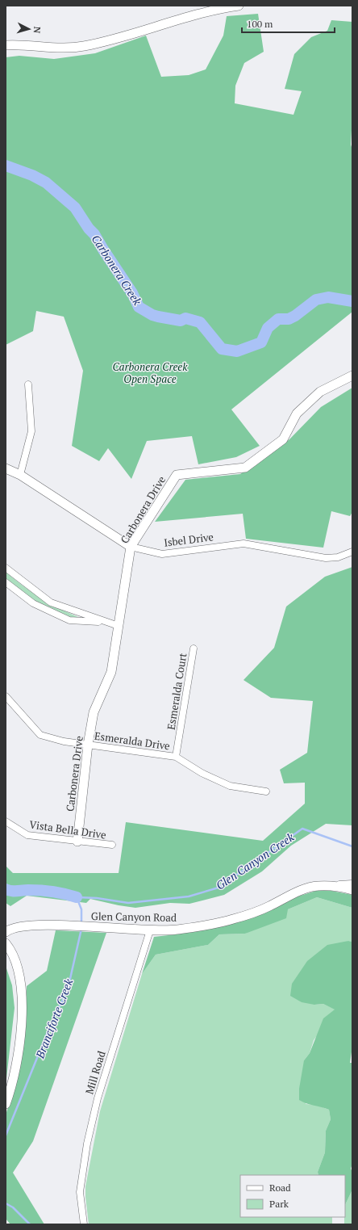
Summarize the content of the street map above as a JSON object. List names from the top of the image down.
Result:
{
  "streets": {
    "street": [
      "Carbonera Drive",
      "Isbel Drive",
      "Esmeralda Court",
      "Esmeralda Drive",
      "Vista Bella Drive",
      "Glen Canyon Road",
      "Mill Road"
    ]
  },
  "crossings": [
    ["Carbonera Drive", "Isbel Drive"],
    ["Carbonera Drive", "Esmeralda Drive"],
    ["Carbonera Drive", "Vista Bella Drive"],
    ["Esmeralda Court", "Esmeralda Drive"],
    ["Glen Canyon Road", "Mill Road"]
  ],
  "water": ["Carbonera Creek", "Glen Canyon Creek", "Branciforte Creek"],
  "parks": ["Carbonera Creek Open Space"],
  "legend": ["Road", "Park"],
  "scale_bar": "100 m",
  "north": "right"
}
